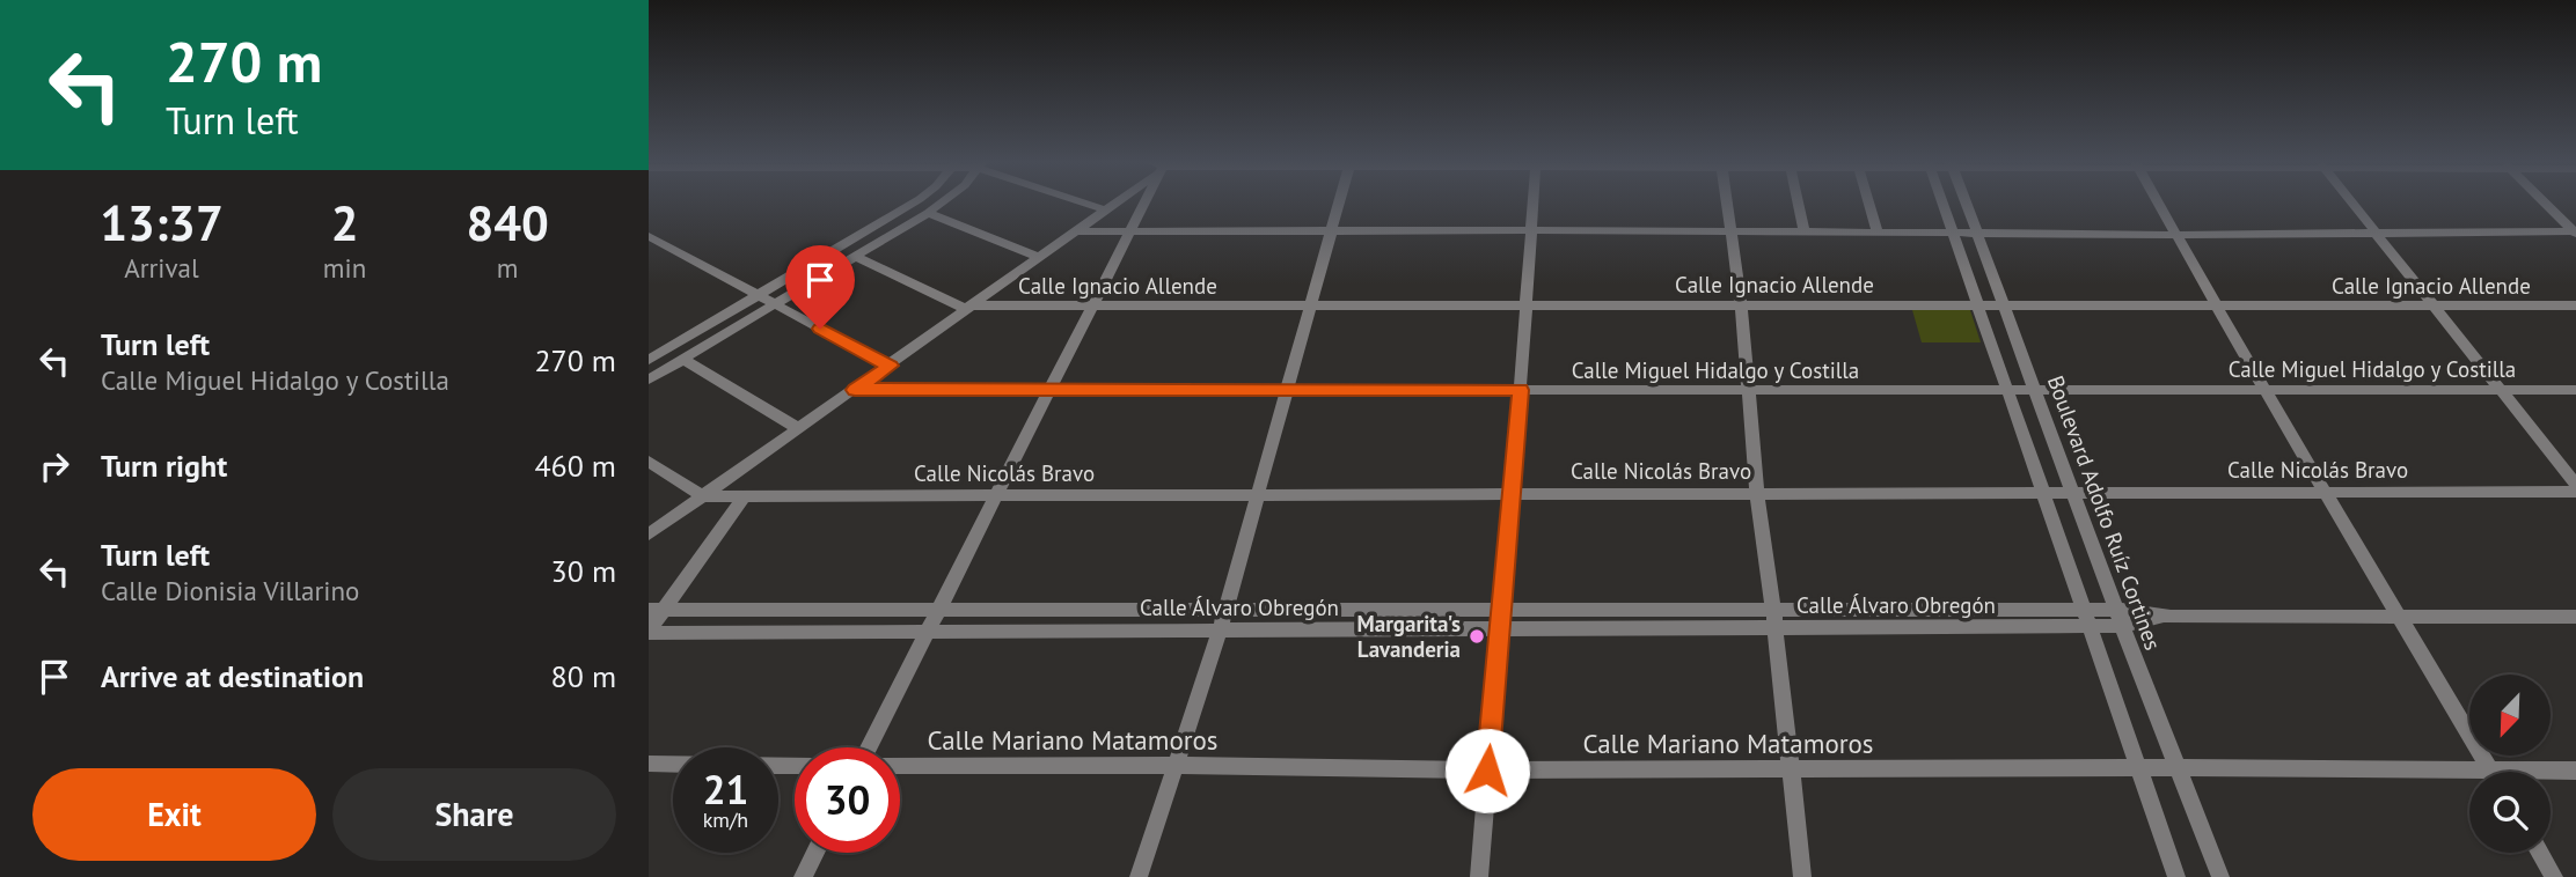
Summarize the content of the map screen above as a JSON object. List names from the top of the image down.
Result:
{
  "streets": {
    "street": [
      "Calle Ignacio Allende",
      "Calle Miguel Hidalgo y Costilla",
      "Calle Nicolás Bravo",
      "Boulevard Adolfo Ruíz Cortines",
      "Calle Álvaro Obregón",
      "Calle Mariano Matamoros"
    ]
  },
  "crossings": [
    ["Calle Ignacio Allende", "Boulevard Adolfo Ruíz Cortines"],
    ["Calle Miguel Hidalgo y Costilla", "Boulevard Adolfo Ruíz Cortines"],
    ["Calle Nicolás Bravo", "Boulevard Adolfo Ruíz Cortines"],
    ["Boulevard Adolfo Ruíz Cortines", "Calle Álvaro Obregón"],
    ["Boulevard Adolfo Ruíz Cortines", "Calle Mariano Matamoros"]
  ],
  "places": ["Margarita's Lavanderia"],
  "north": "bottom left",
  "page": {
    "turn": ["270 m", "Turn left"],
    "eta": [
      "13:37",
      "Arrival",
      "2",
      "min",
      "840",
      "m"
    ],
    "list": [
      {
        "name": "Turn left",
        "note": "Calle Miguel Hidalgo y Costilla",
        "value": "270 m"
      },
      {
        "name": "Turn right",
        "value": "460 m"
      },
      {
        "name": "Turn left",
        "note": "Calle Dionisia Villarino",
        "value": "30 m"
      },
      {
        "name": "Arrive at destination",
        "value": "80 m"
      }
    ],
    "speed": "21 km/h",
    "limit": "30",
    "buttons": ["Exit", "Share"]
  }
}
